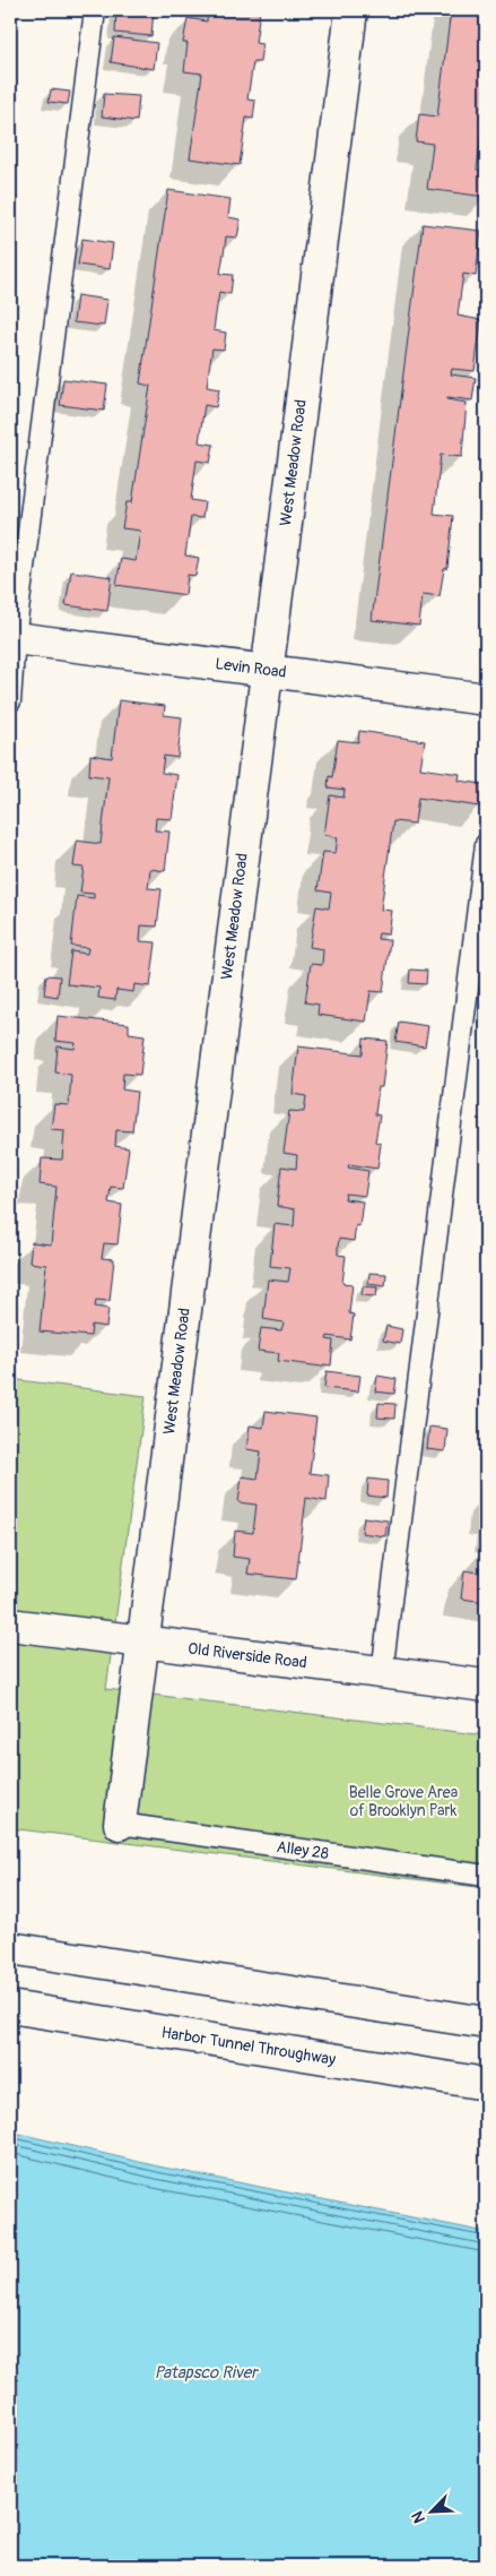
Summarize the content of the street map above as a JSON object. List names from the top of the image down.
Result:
{
  "streets": {
    "main road": [
      "West Meadow Road",
      "Levin Road",
      "Old Riverside Road",
      "Harbor Tunnel Throughway"
    ],
    "lane": ["Alley 28"]
  },
  "crossings": [
    ["West Meadow Road", "Levin Road"],
    ["West Meadow Road", "Old Riverside Road"],
    ["West Meadow Road", "Alley 28"]
  ],
  "water": ["Patapsco River"],
  "parks": ["Belle Grove Area of Brooklyn Park"],
  "north": "bottom left"
}
